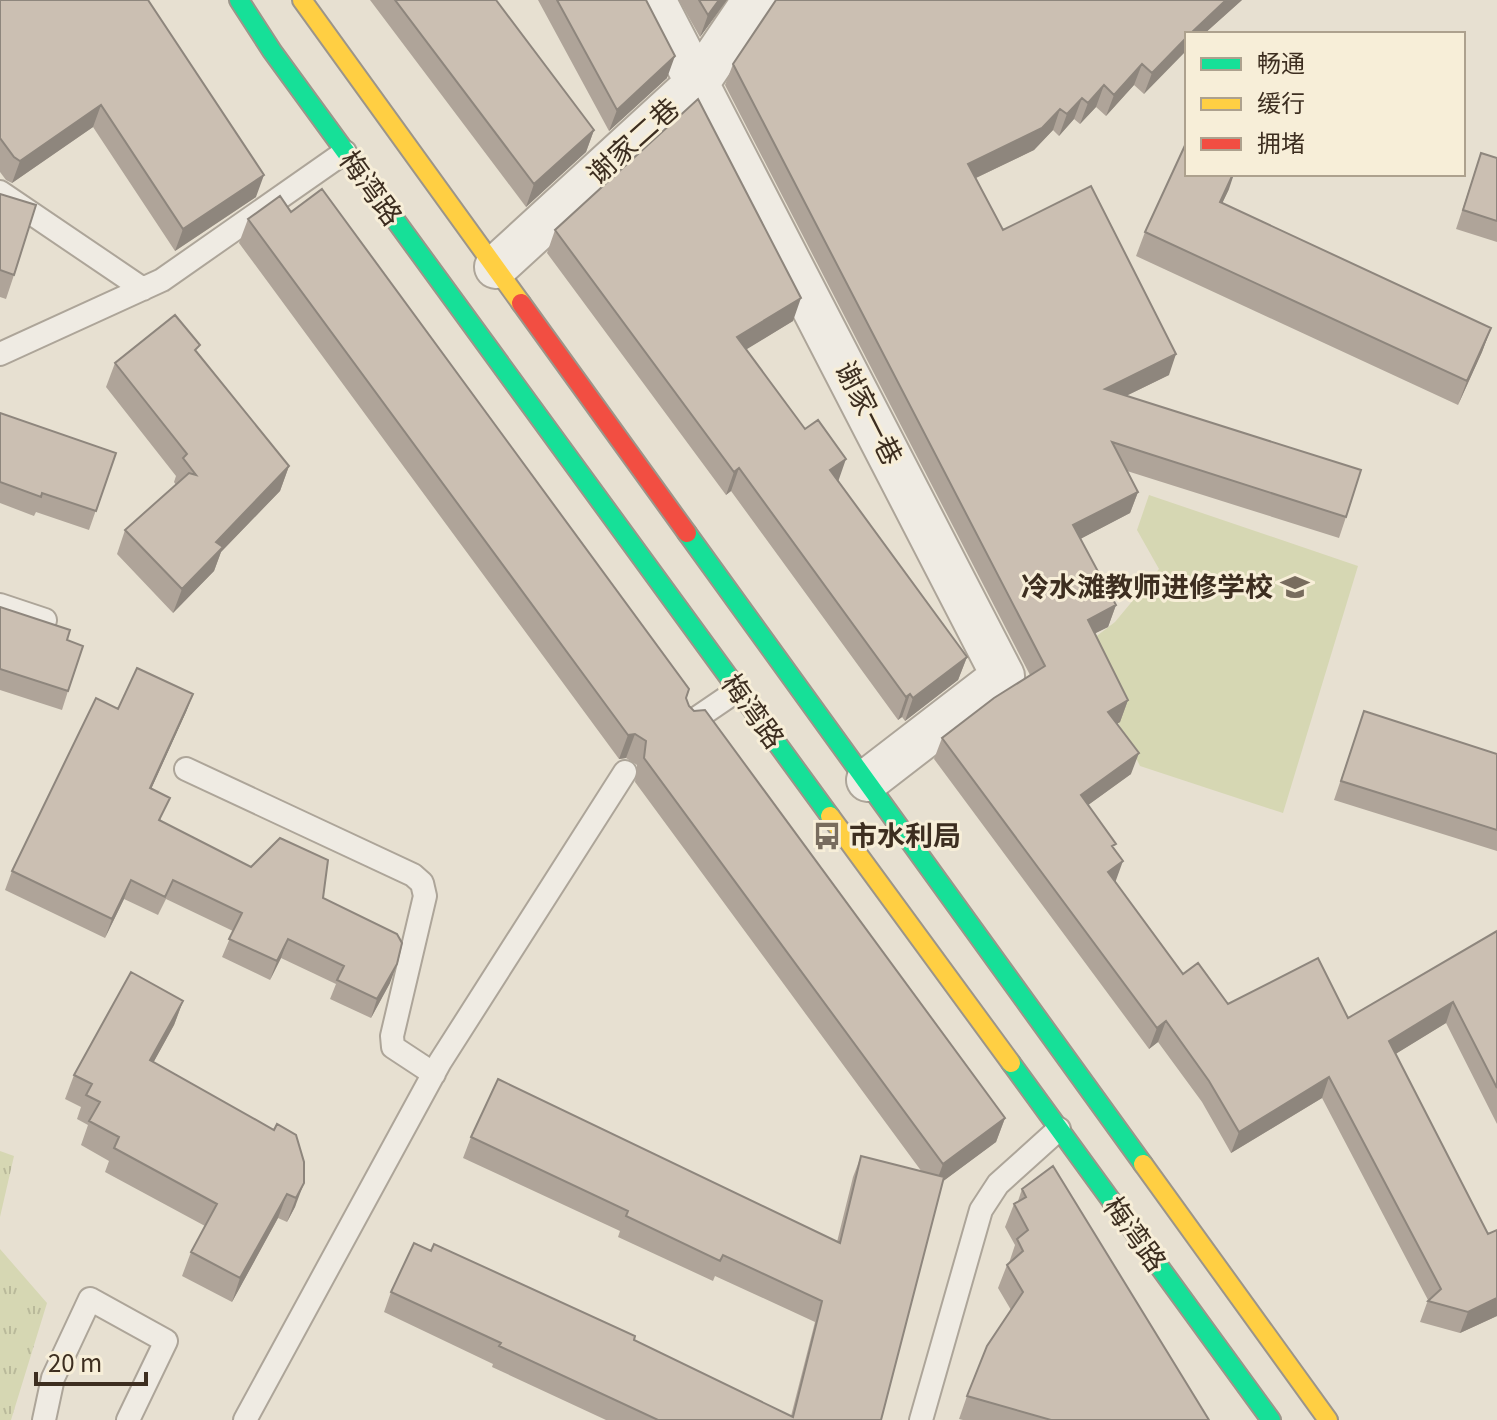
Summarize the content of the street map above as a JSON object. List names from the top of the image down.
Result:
{
  "streets": {
    "street": ["谢家二巷", "梅湾路", "谢家一巷"]
  },
  "crossings": [
    ["谢家二巷", "梅湾路"],
    ["谢家二巷", "谢家一巷"],
    ["梅湾路", "谢家一巷"]
  ],
  "places": {
    "school or university": ["冷水滩教师进修学校"],
    "bus stop": ["市水利局"]
  },
  "legend": ["畅通", "缓行", "拥堵"],
  "scale_bar": "20 m"
}
